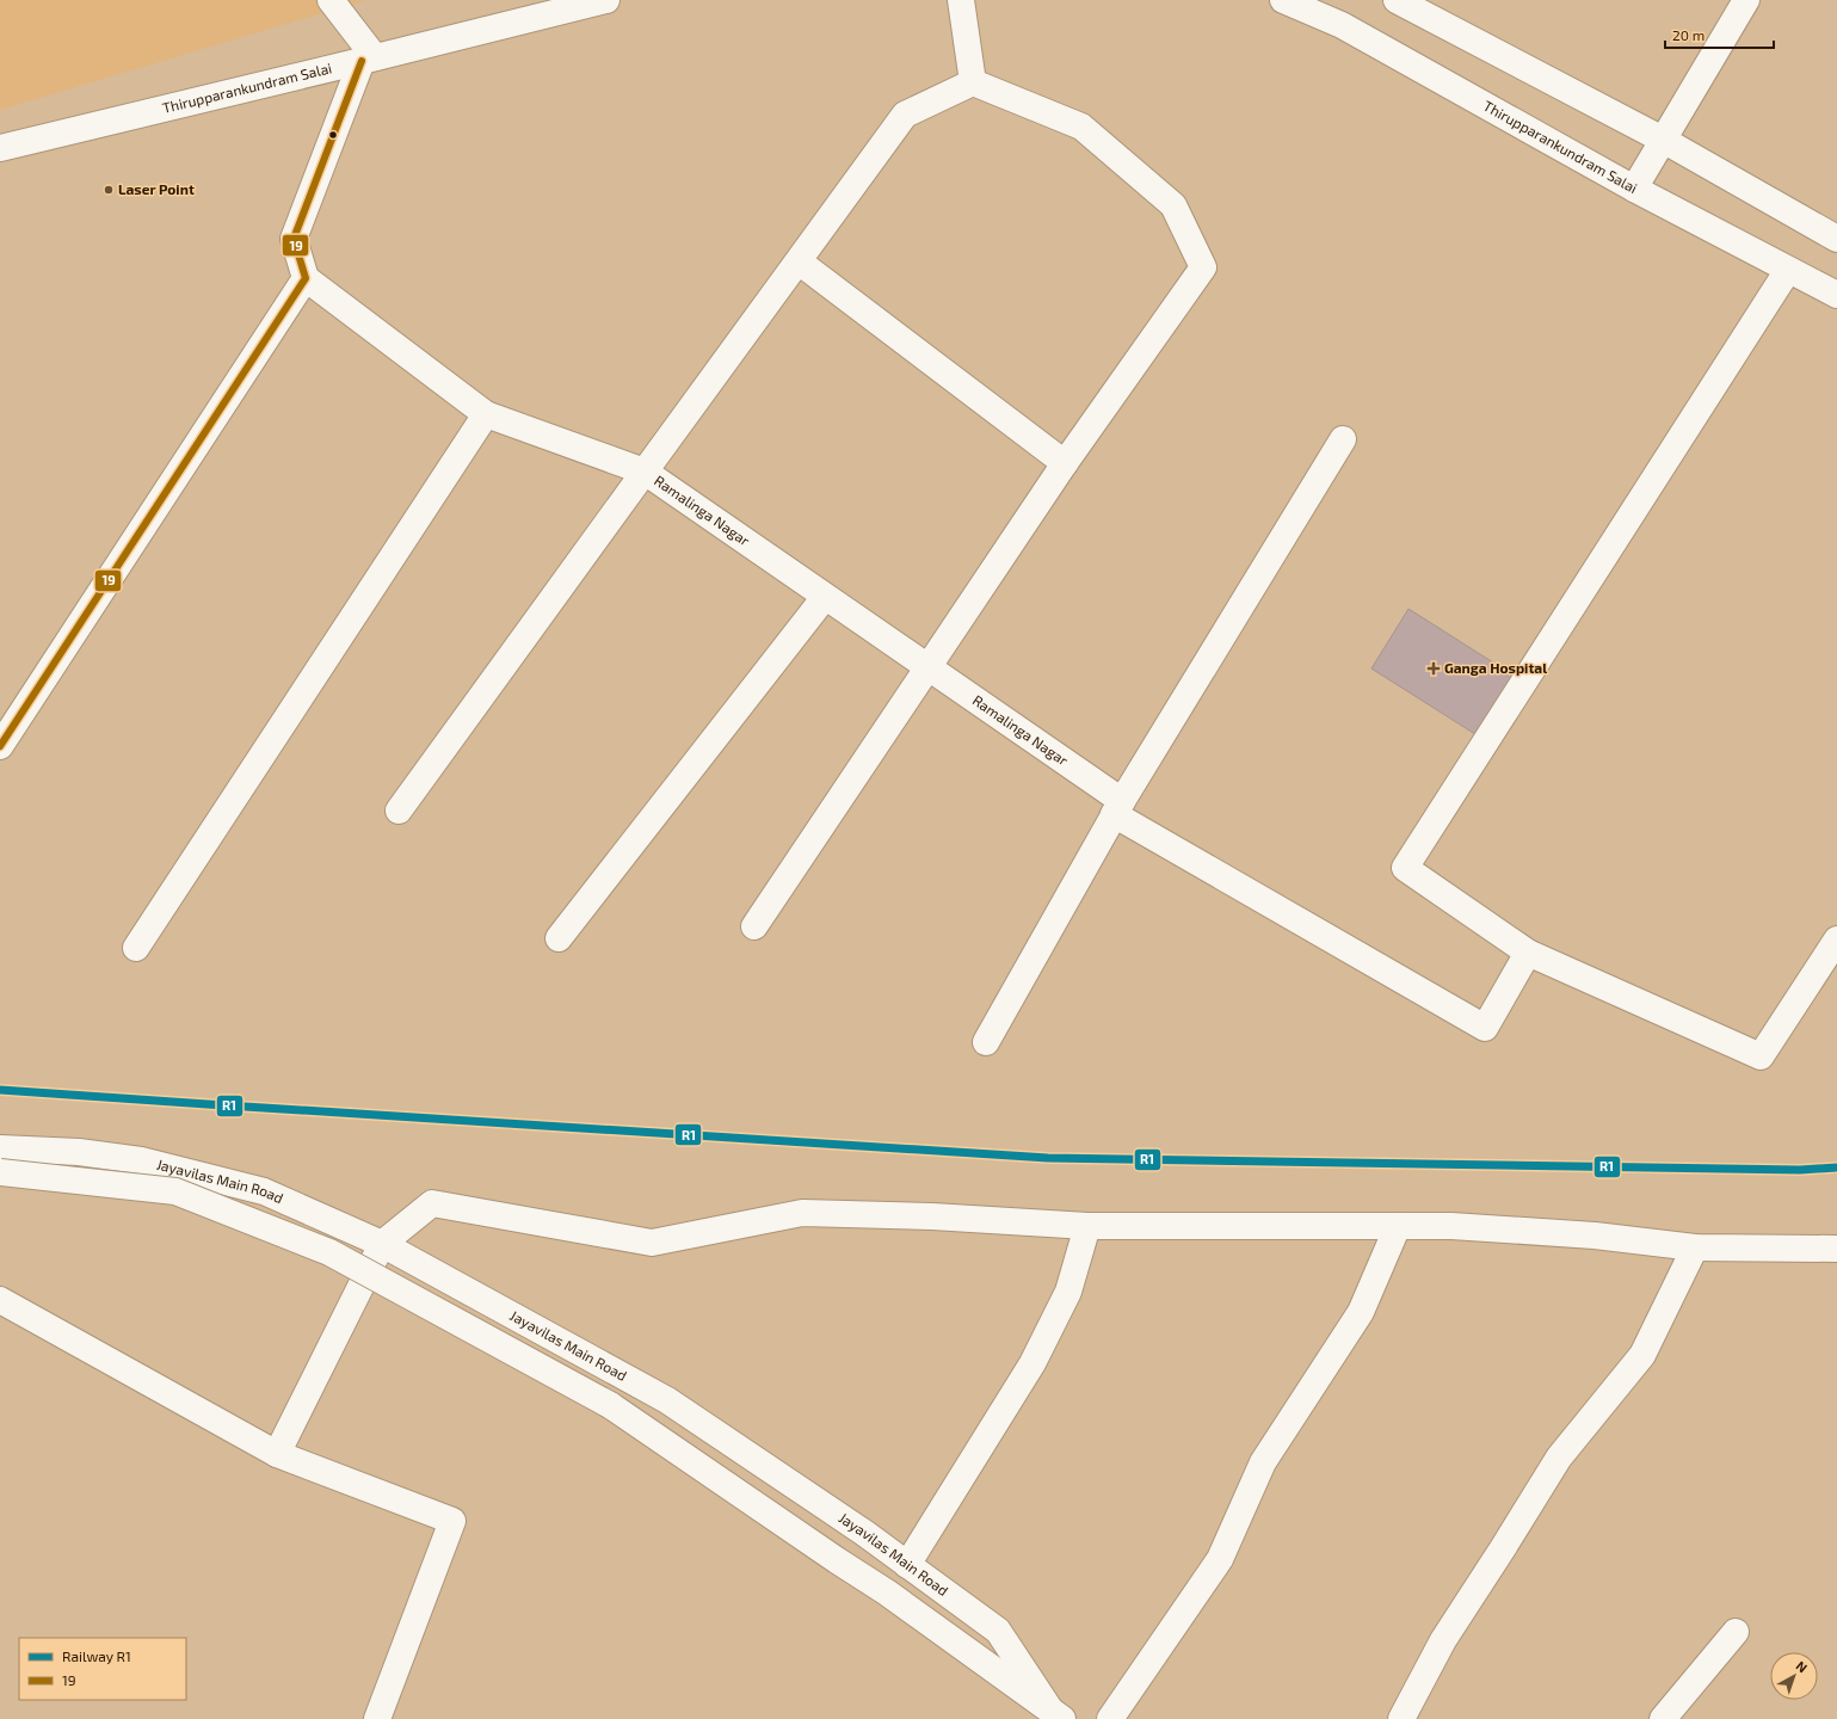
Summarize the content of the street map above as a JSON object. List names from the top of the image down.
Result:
{
  "streets": {
    "street": ["Thirupparankundram Salai", "Ramalinga Nagar", "Jayavilas Main Road"]
  },
  "places": {
    "other": ["Laser Point"],
    "health": ["Ganga Hospital"]
  },
  "lines": ["transit line 19", "rail line R1"],
  "legend": ["Railway R1", "19"],
  "scale_bar": "20 m",
  "north": "top right"
}
